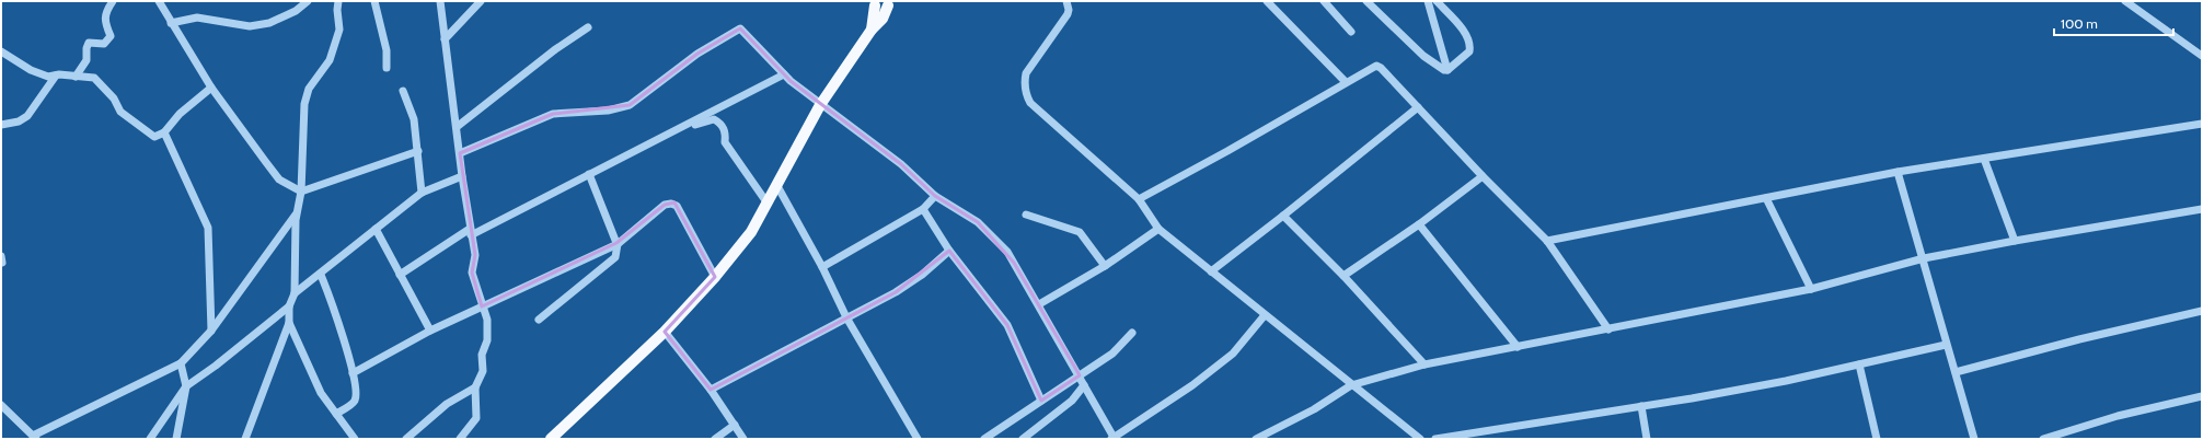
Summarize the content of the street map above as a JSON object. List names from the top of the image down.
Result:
{
  "scale_bar": "100 m"
}
